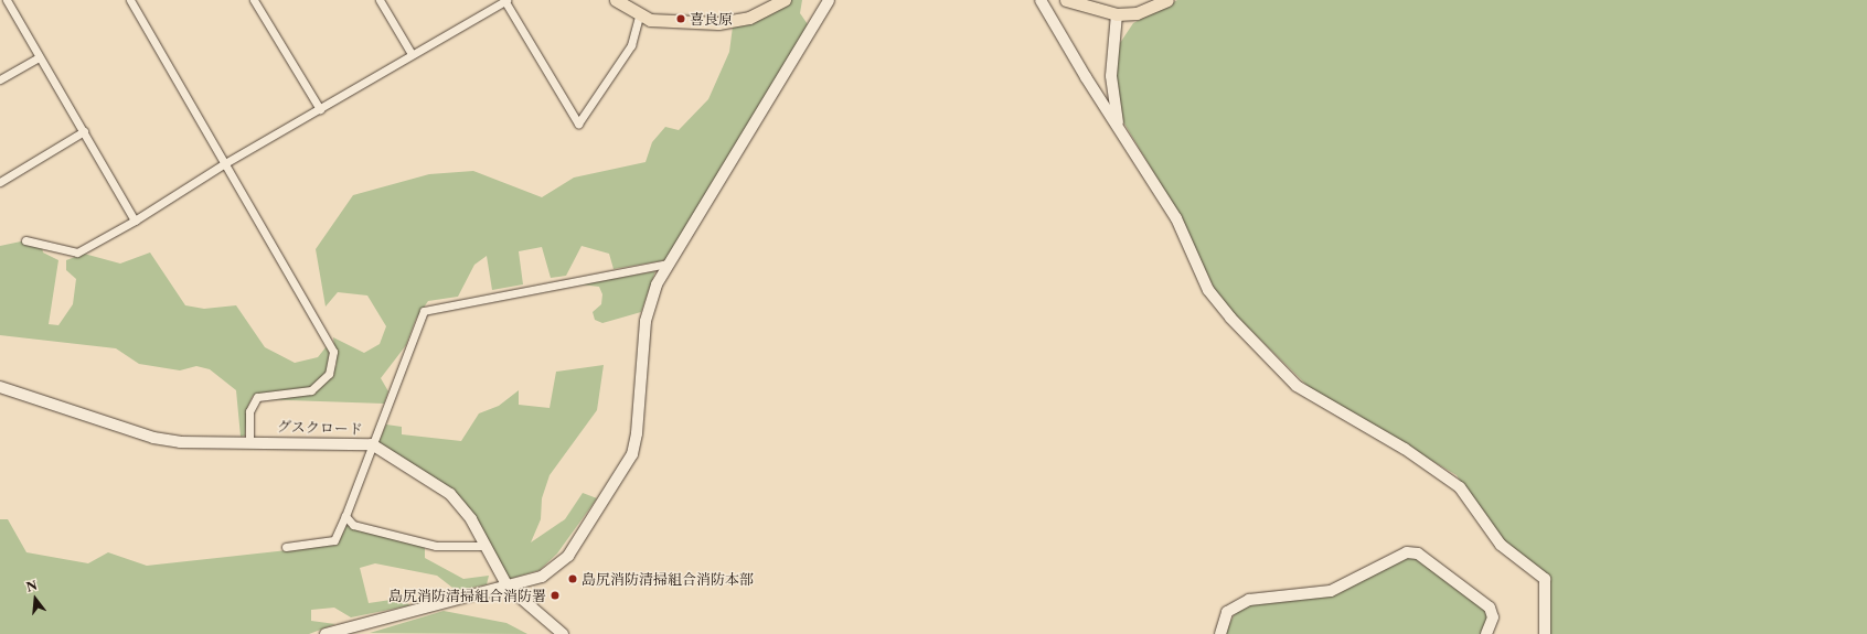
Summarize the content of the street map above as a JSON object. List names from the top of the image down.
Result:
{
  "streets": {
    "street": ["グスクロード"]
  },
  "places": ["喜良原", "島尻消防清掃組合消防本部", "島尻消防清掃組合消防署"],
  "north": "top"
}
